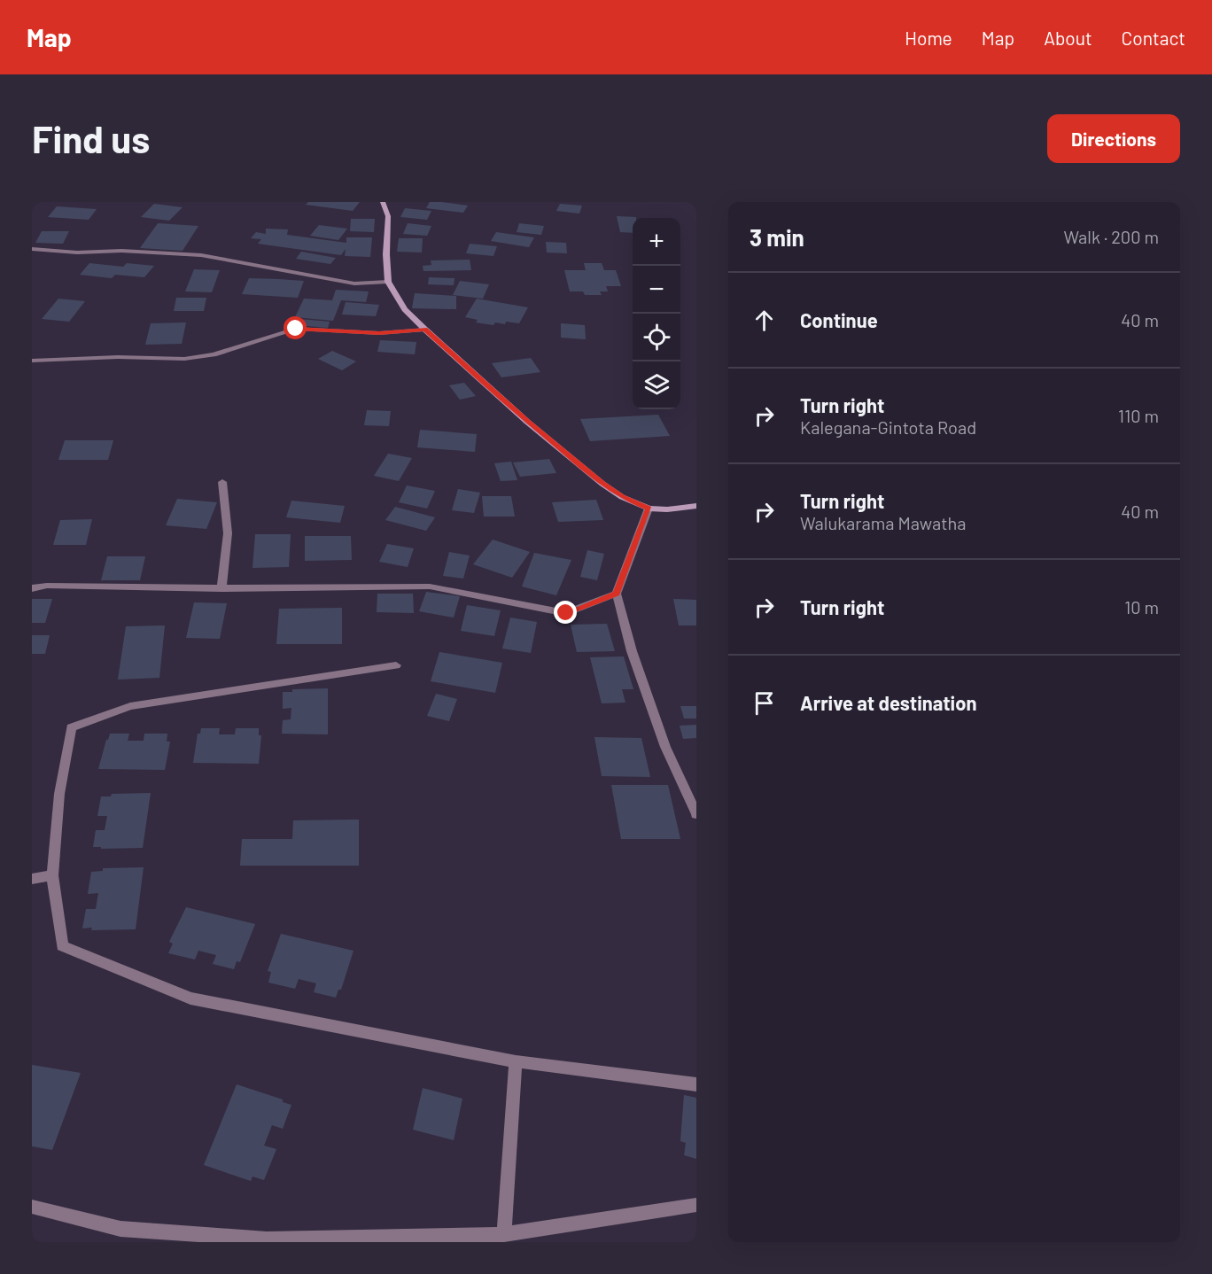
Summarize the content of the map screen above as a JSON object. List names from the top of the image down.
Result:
{
  "page": {
    "header": "Map",
    "nav": [
      "Home",
      "Map",
      "About",
      "Contact"
    ],
    "buttons": "Directions",
    "title": "Find us",
    "heading": ["3 min", "Walk · 200 m"],
    "map_buttons": ["+", "−"],
    "list": [
      ["Continue", "40 m"],
      ["Turn right", "Kalegana-Gintota Road", "110 m"],
      ["Turn right", "Walukarama Mawatha", "40 m"],
      ["Turn right", "10 m"],
      "Arrive at destination"
    ]
  }
}
